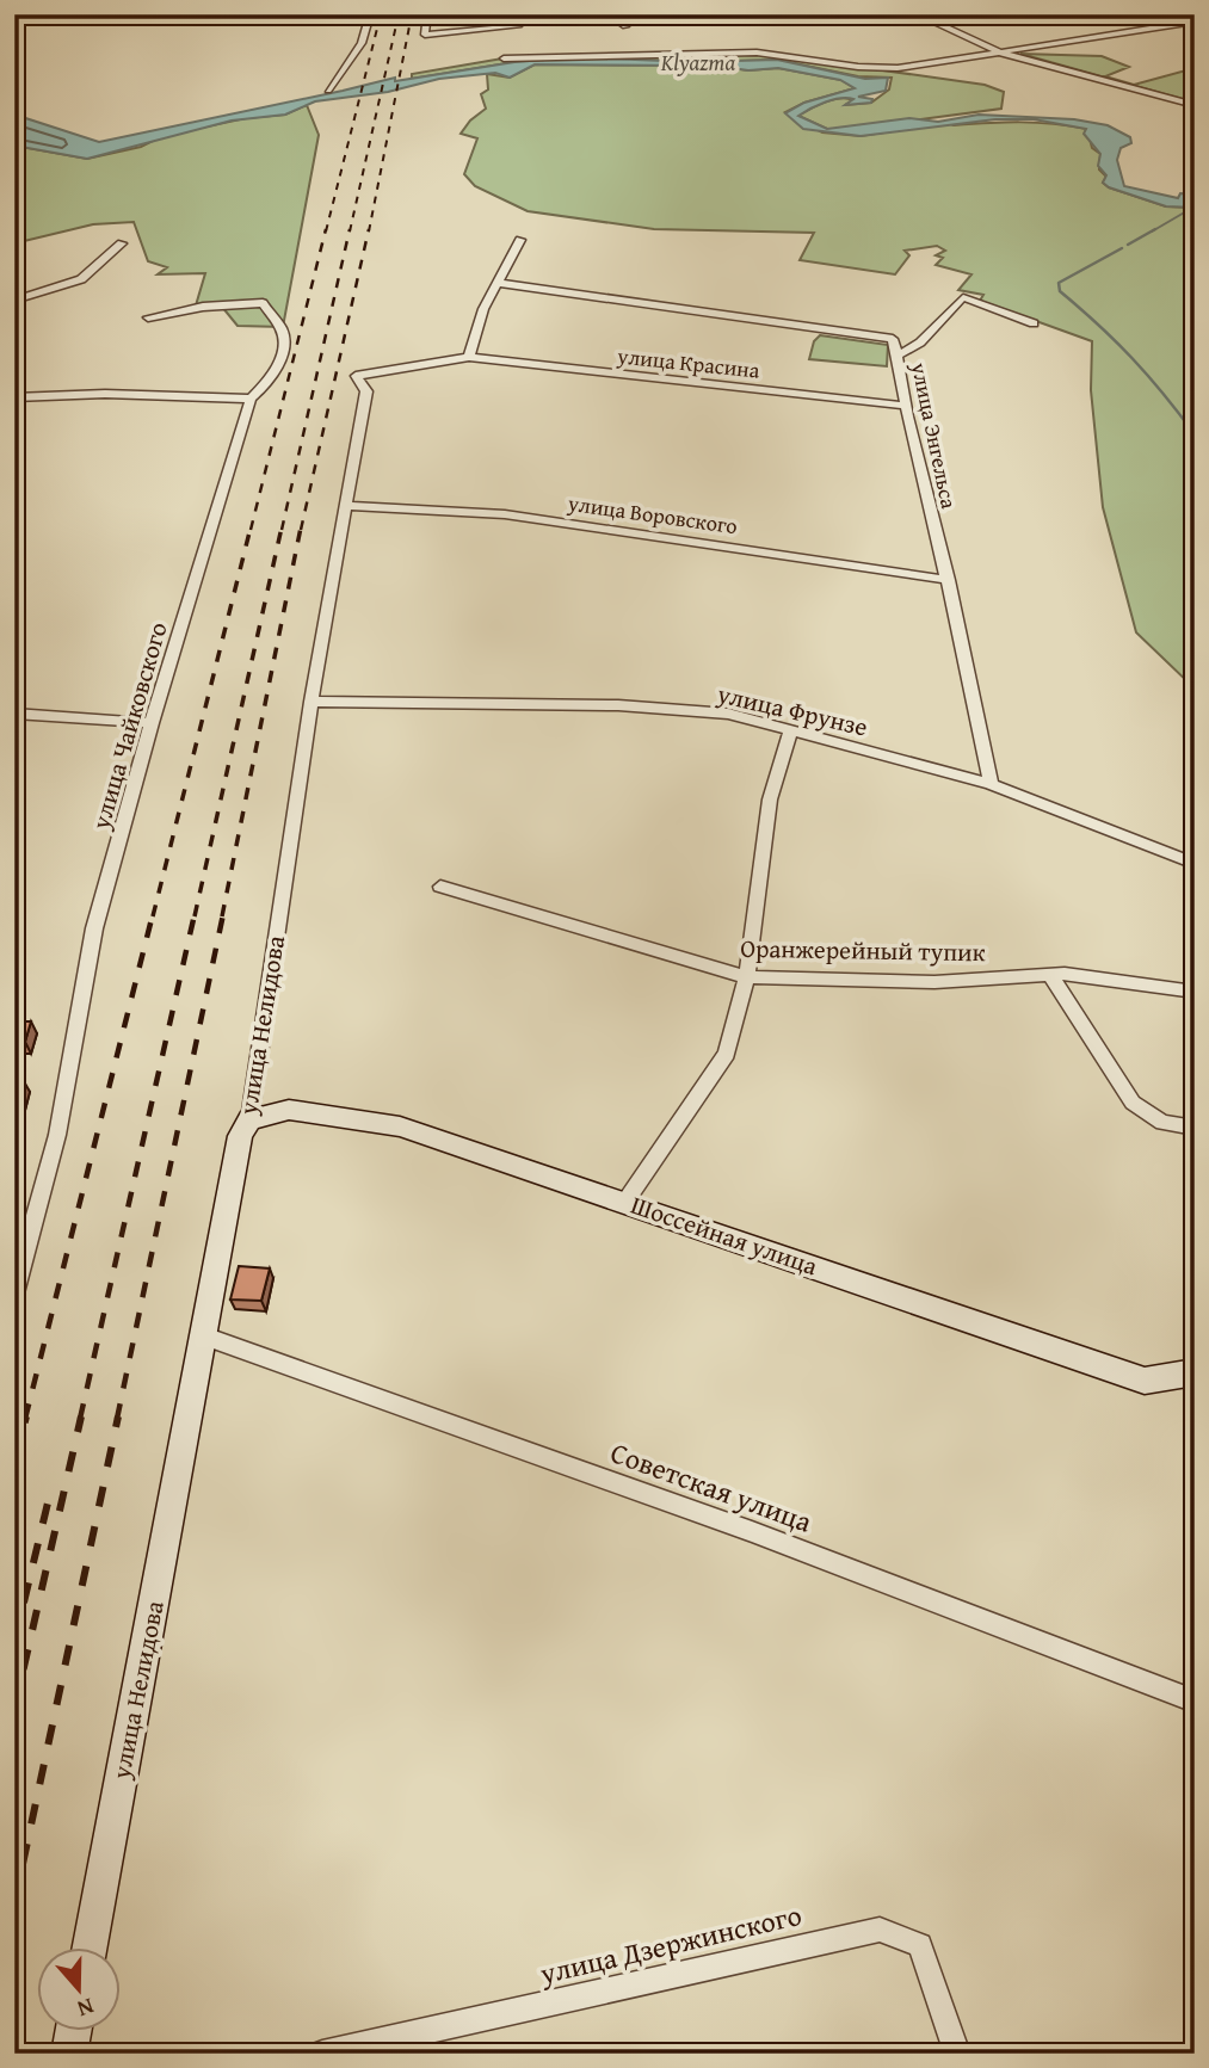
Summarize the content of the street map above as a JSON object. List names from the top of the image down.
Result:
{
  "streets": {
    "main road": ["улица Нелидова", "Шоссейная улица"],
    "street": [
      "улица Красина",
      "улица Энгельса",
      "улица Воровского",
      "улица Фрунзе",
      "улица Чайковского",
      "Оранжерейный тупик",
      "Советская улица",
      "улица Дзержинского"
    ]
  },
  "crossings": [
    ["улица Красина", "улица Энгельса"],
    ["улица Красина", "улица Нелидова"],
    ["улица Энгельса", "улица Воровского"],
    ["улица Энгельса", "улица Фрунзе"],
    ["улица Воровского", "улица Нелидова"],
    ["улица Фрунзе", "улица Нелидова"],
    ["улица Нелидова", "Шоссейная улица"],
    ["улица Нелидова", "Советская улица"]
  ],
  "water": ["Klyazma"],
  "north": "bottom"
}
